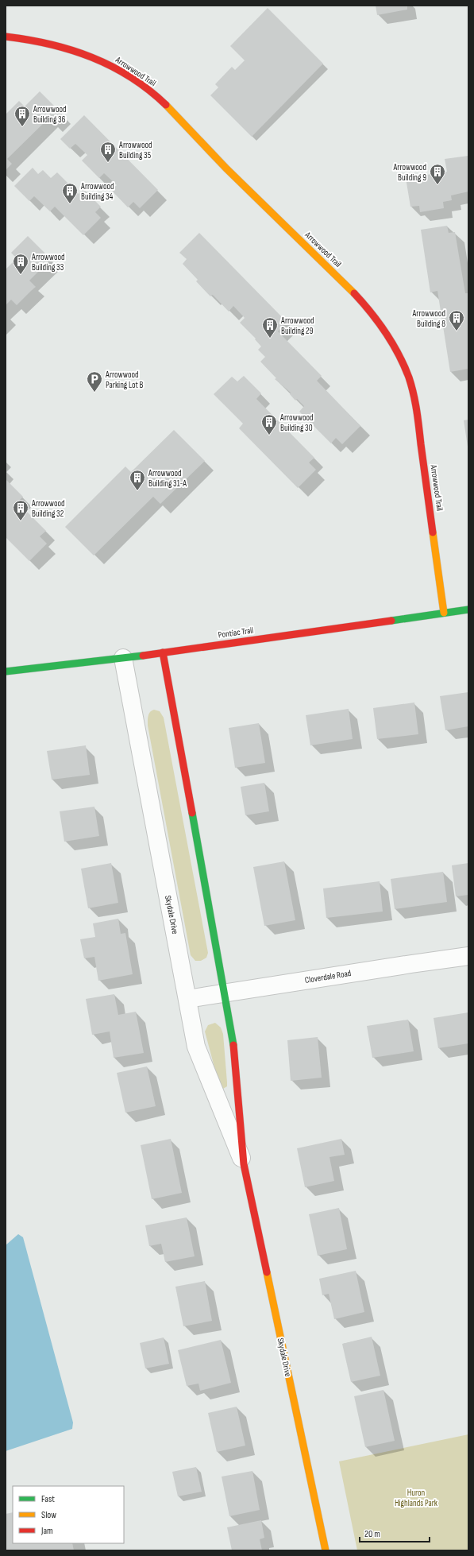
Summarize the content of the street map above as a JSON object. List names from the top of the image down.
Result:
{
  "streets": {
    "street": [
      "Arrowwood Trail",
      "Pontiac Trail",
      "Skydale Drive",
      "Cloverdale Road"
    ]
  },
  "crossings": [
    ["Arrowwood Trail", "Pontiac Trail"],
    ["Pontiac Trail", "Skydale Drive"],
    ["Skydale Drive", "Cloverdale Road"]
  ],
  "parks": ["Huron Highlands Park"],
  "places": {
    "building": [
      "Arrowwood Building 36",
      "Arrowwood Building 35",
      "Arrowwood Building 9",
      "Arrowwood Building 34",
      "Arrowwood Building 33",
      "Arrowwood Building 8",
      "Arrowwood Building 29",
      "Arrowwood Building 30",
      "Arrowwood Building 31-A",
      "Arrowwood Building 32"
    ],
    "parking": ["Arrowwood Parking Lot B"]
  },
  "legend": ["Fast", "Slow", "Jam"],
  "scale_bar": "20 m"
}
